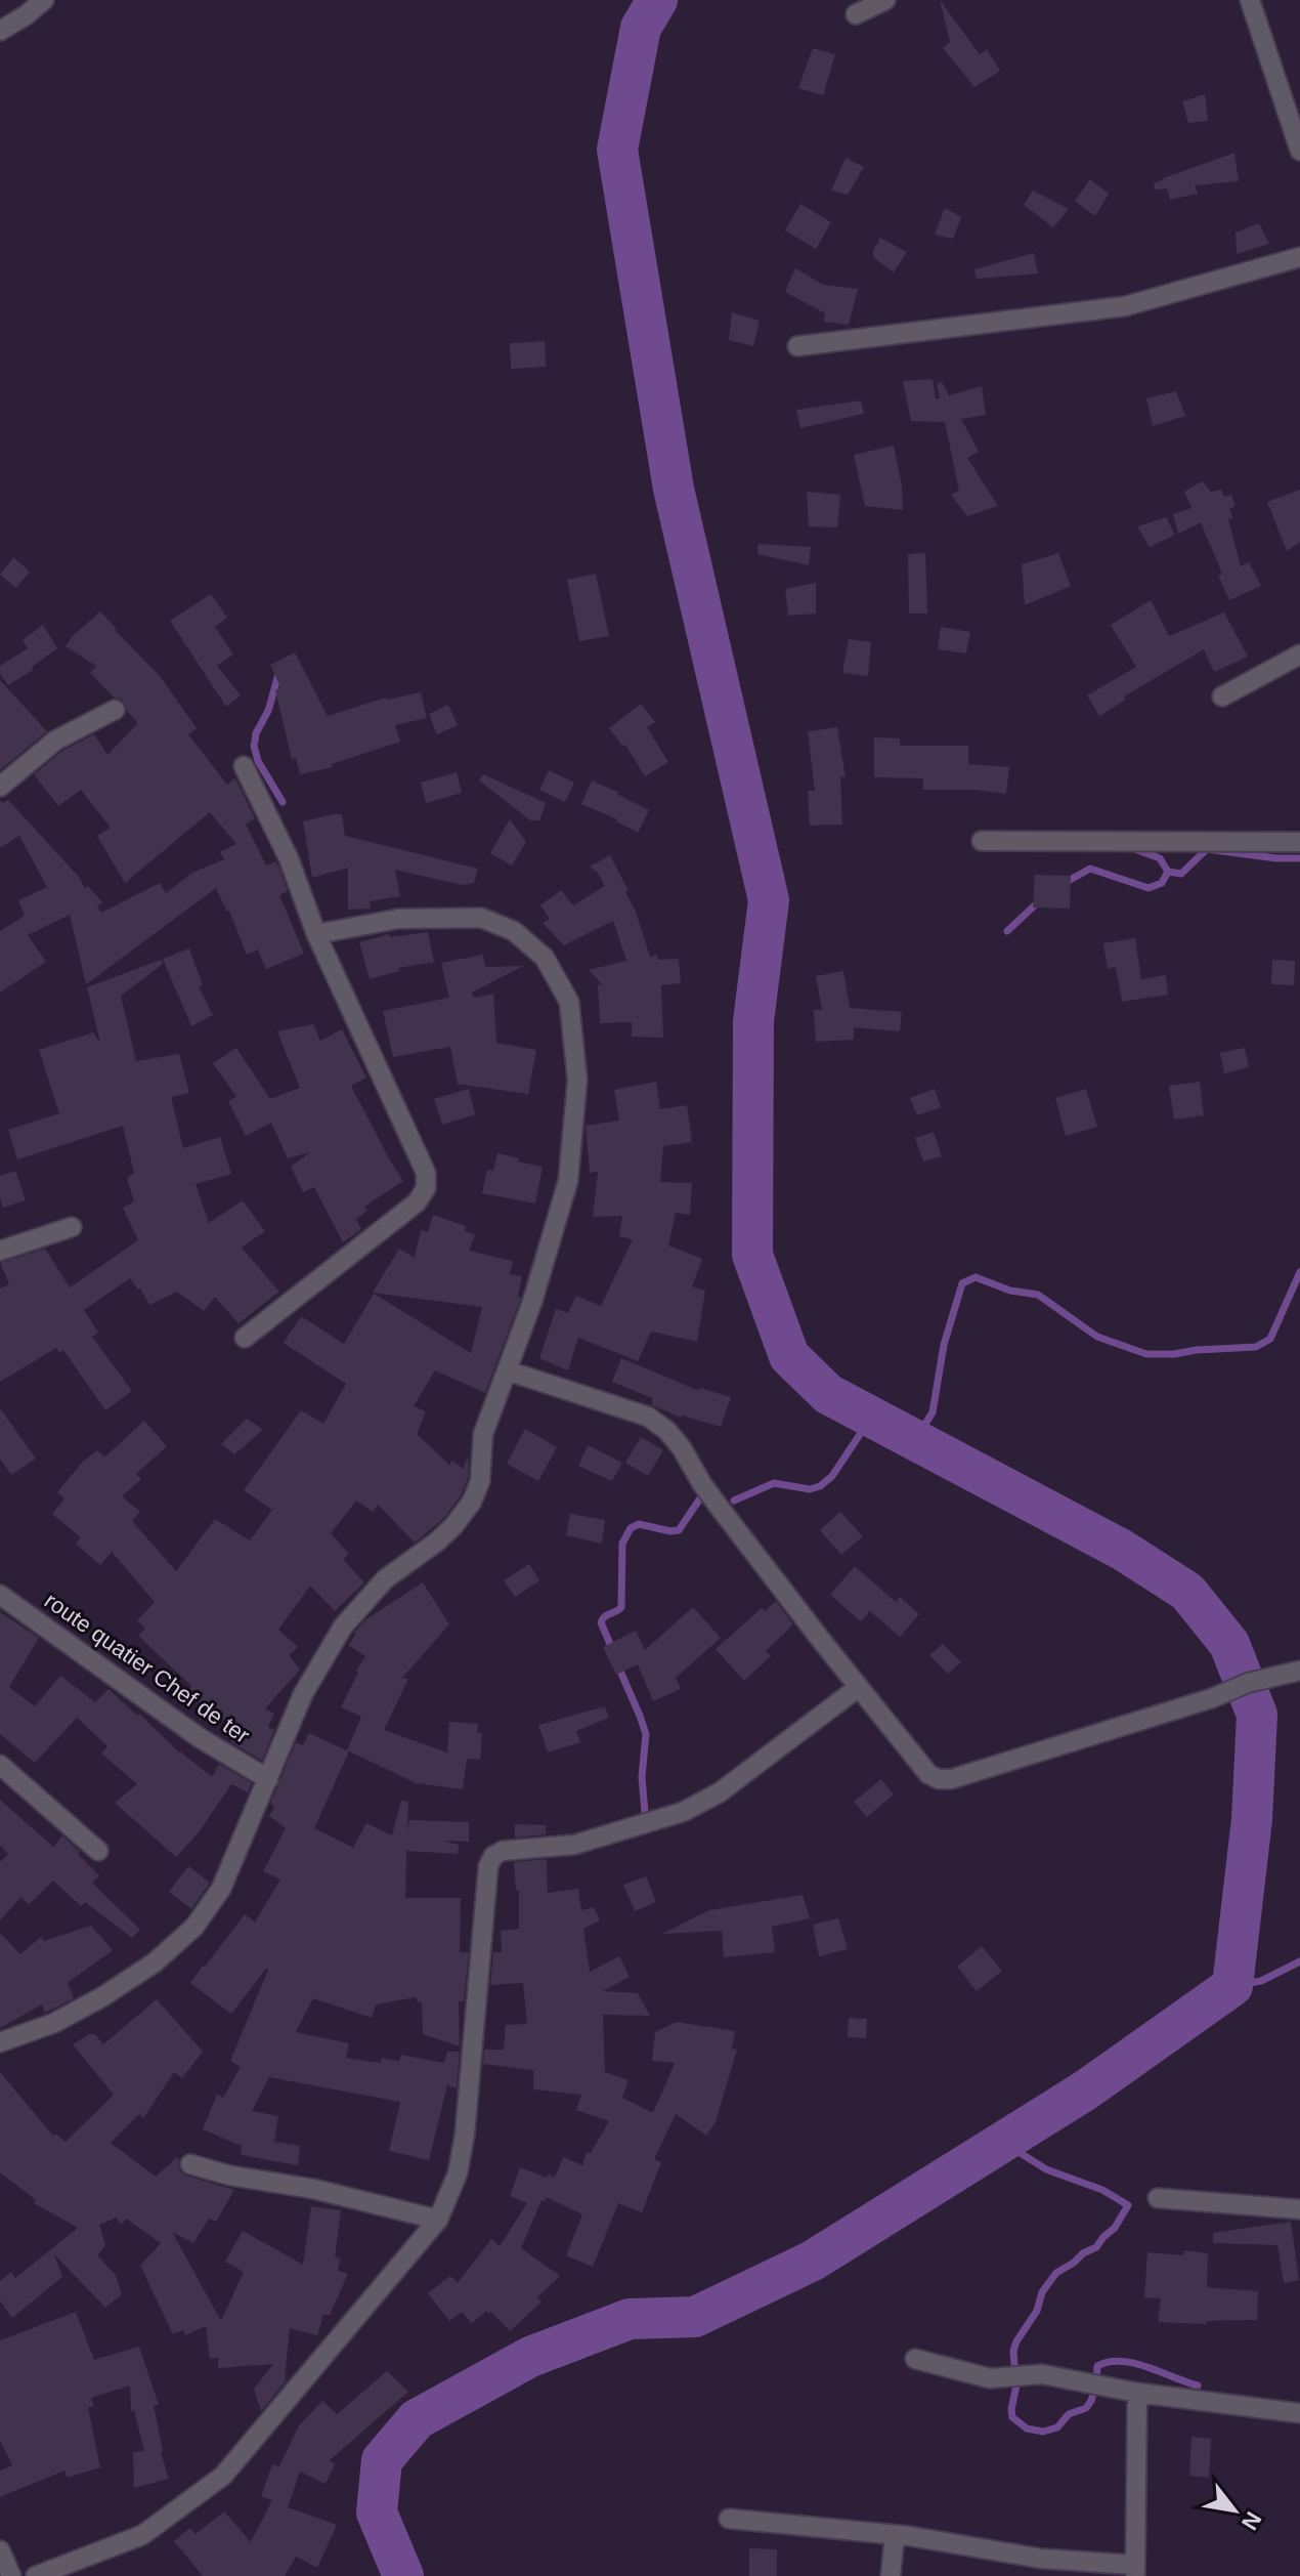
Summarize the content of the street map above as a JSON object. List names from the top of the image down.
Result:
{
  "streets": {
    "street": ["route quatier Chef de ter"]
  },
  "north": "bottom right"
}
